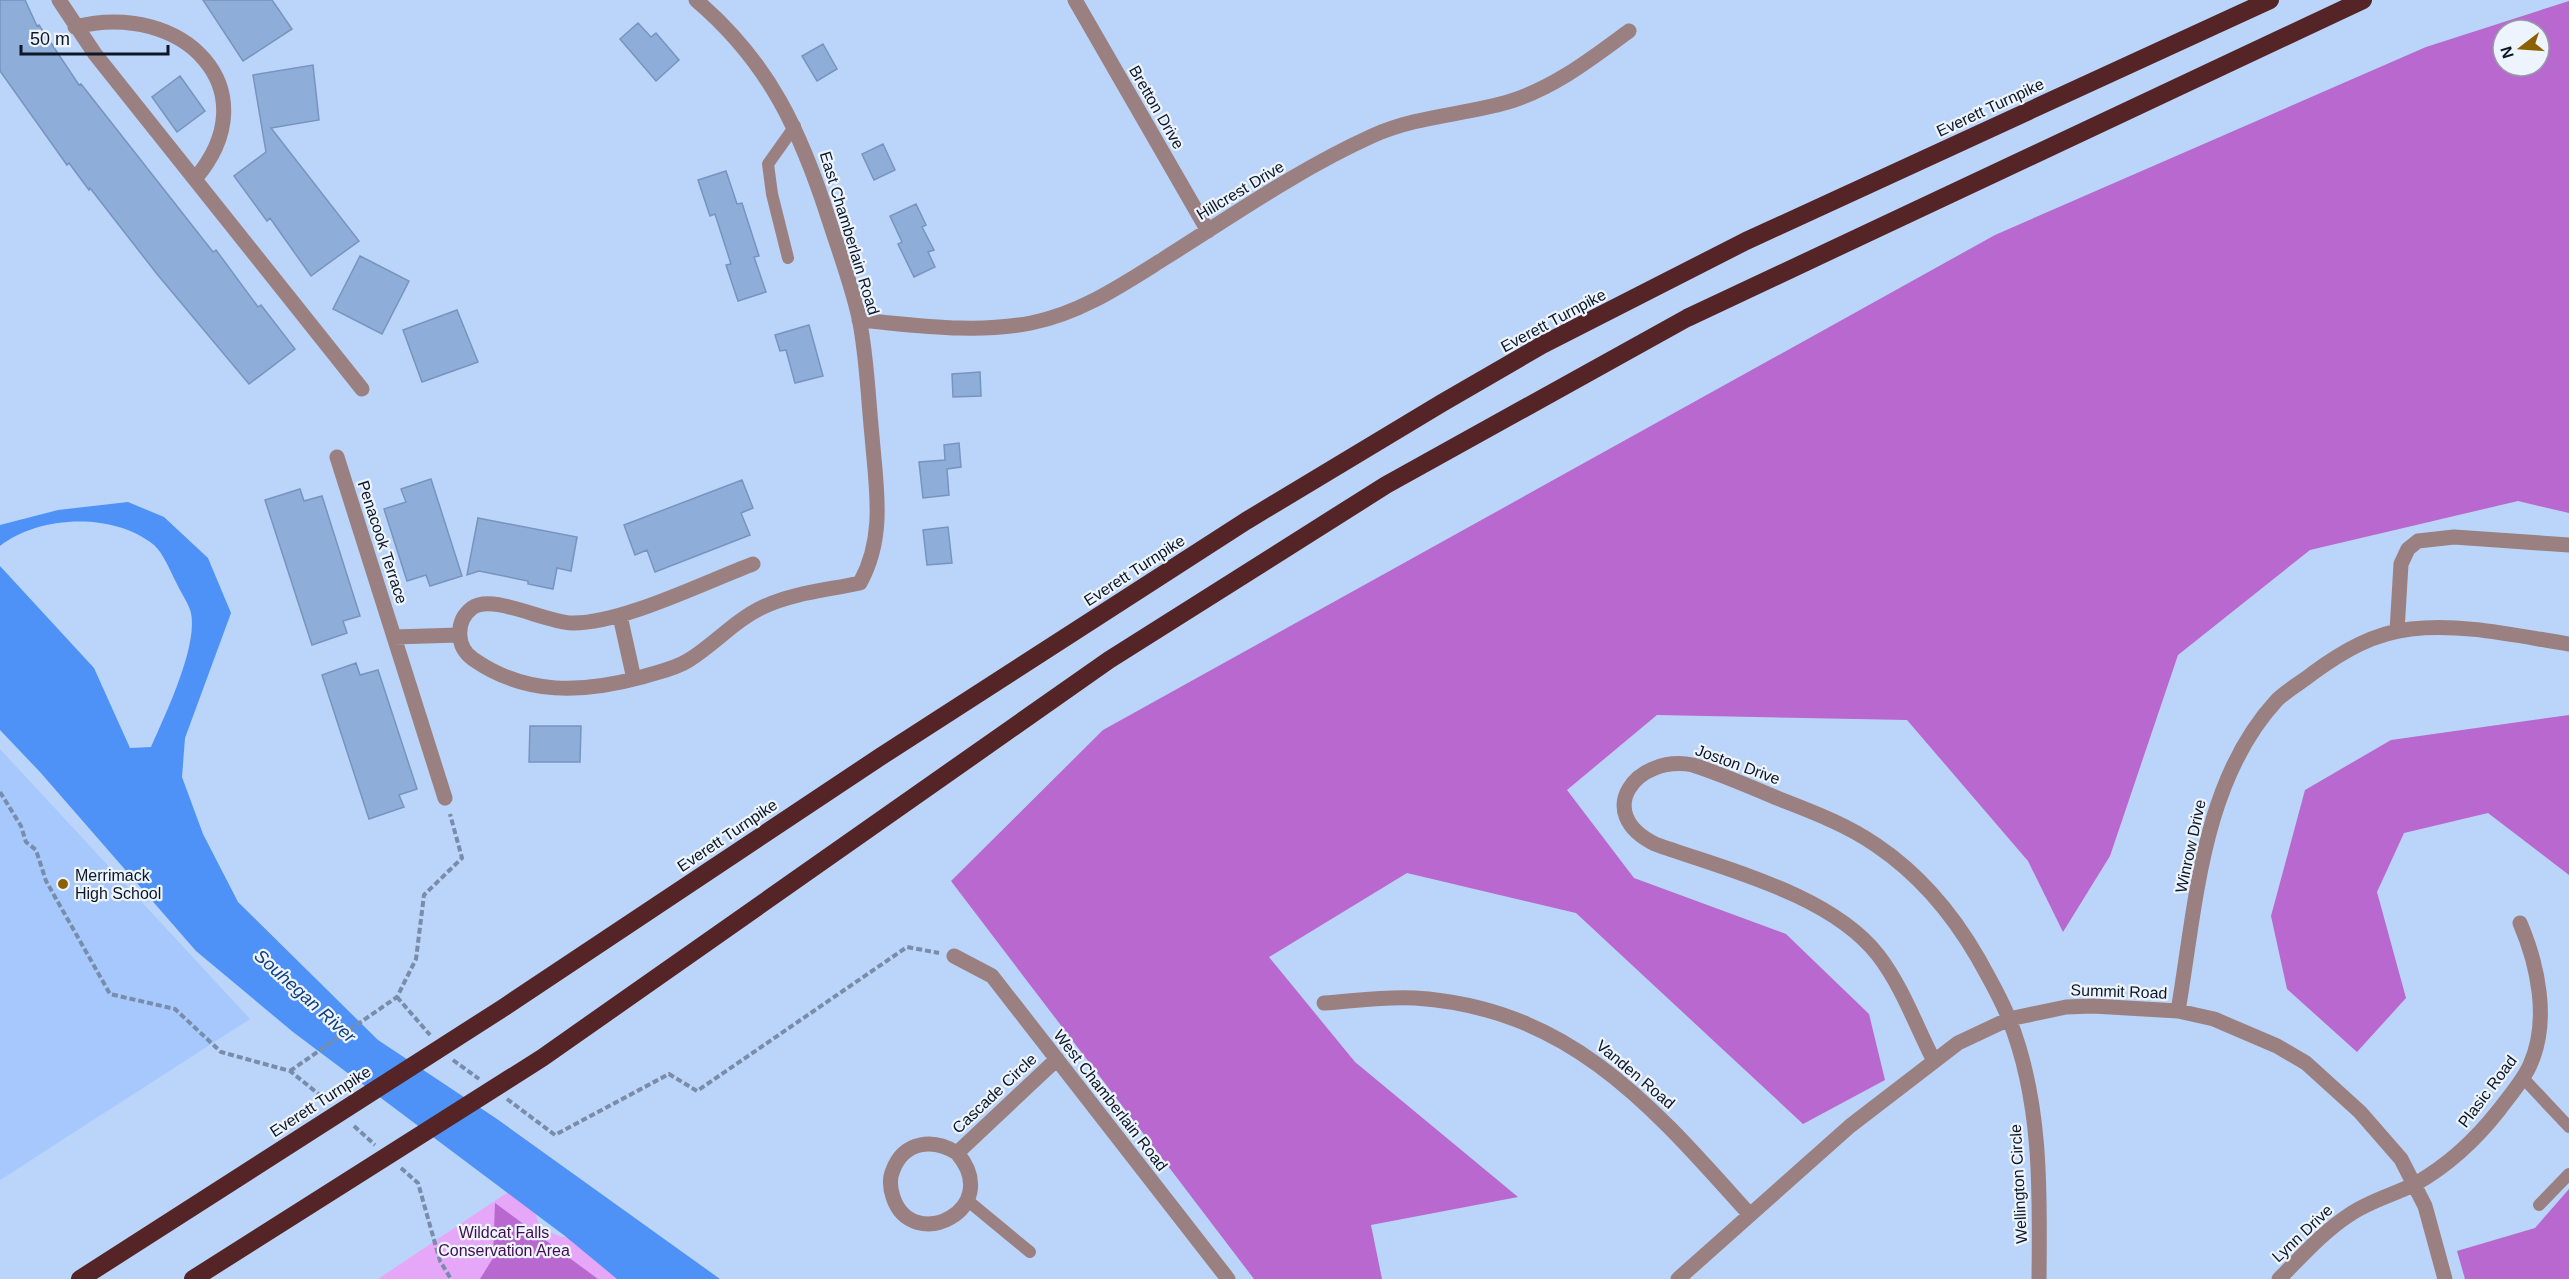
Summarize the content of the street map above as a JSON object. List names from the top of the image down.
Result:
{
  "streets": {
    "highway": ["Everett Turnpike"],
    "street": [
      "Bretton Drive",
      "Hillcrest Drive",
      "East Chamberlain Road",
      "Penacook Terrace",
      "Joston Drive",
      "Winrow Drive",
      "Summit Road",
      "Vanden Road",
      "Plasic Road",
      "Cascade Circle",
      "West Chamberlain Road",
      "Wellington Circle",
      "Lynn Drive"
    ]
  },
  "crossings": [
    ["Bretton Drive", "Hillcrest Drive"],
    ["Hillcrest Drive", "East Chamberlain Road"],
    ["Joston Drive", "Summit Road"],
    ["Joston Drive", "Wellington Circle"],
    ["Winrow Drive", "Summit Road"],
    ["Summit Road", "Vanden Road"],
    ["Summit Road", "Plasic Road"],
    ["Summit Road", "Wellington Circle"],
    ["Summit Road", "Lynn Drive"],
    ["Plasic Road", "Lynn Drive"],
    ["Cascade Circle", "West Chamberlain Road"]
  ],
  "water": ["Souhegan River"],
  "parks": ["Wildcat Falls Conservation Area"],
  "places": ["Merrimack High School"],
  "scale_bar": "50 m",
  "north": "left"
}
